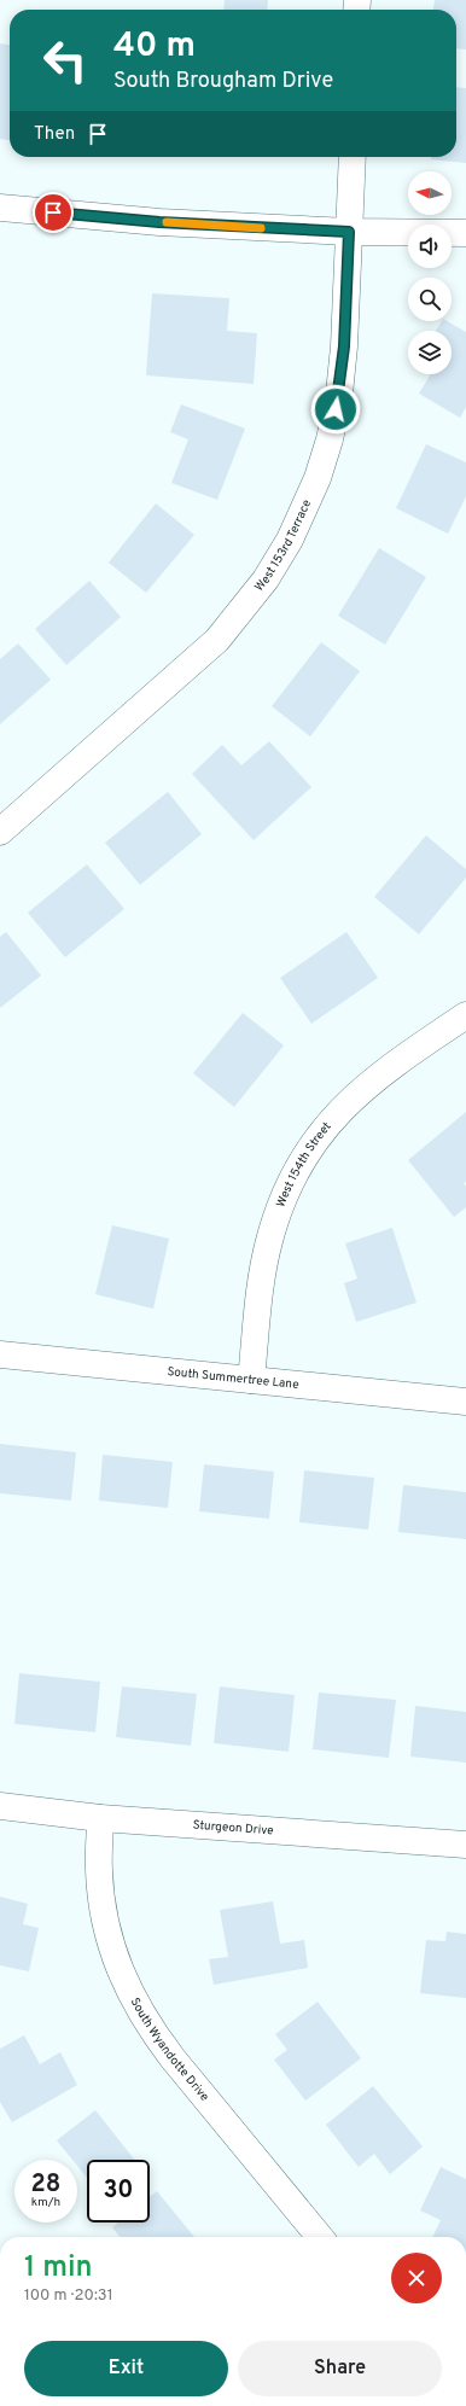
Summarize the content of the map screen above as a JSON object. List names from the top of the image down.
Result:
{
  "streets": {
    "street": [
      "West 153rd Terrace",
      "West 154th Street",
      "South Summertree Lane",
      "Sturgeon Drive",
      "South Wyandotte Drive"
    ]
  },
  "crossings": [
    ["West 154th Street", "South Summertree Lane"],
    ["Sturgeon Drive", "South Wyandotte Drive"]
  ],
  "north": "left",
  "page": {
    "turn": ["40 m", "South Brougham Drive"],
    "then": "Then",
    "speed": "28 km/h",
    "limit": "30",
    "heading": ["1 min", "100 m · 20:31"],
    "buttons": ["Exit", "Share"]
  }
}
